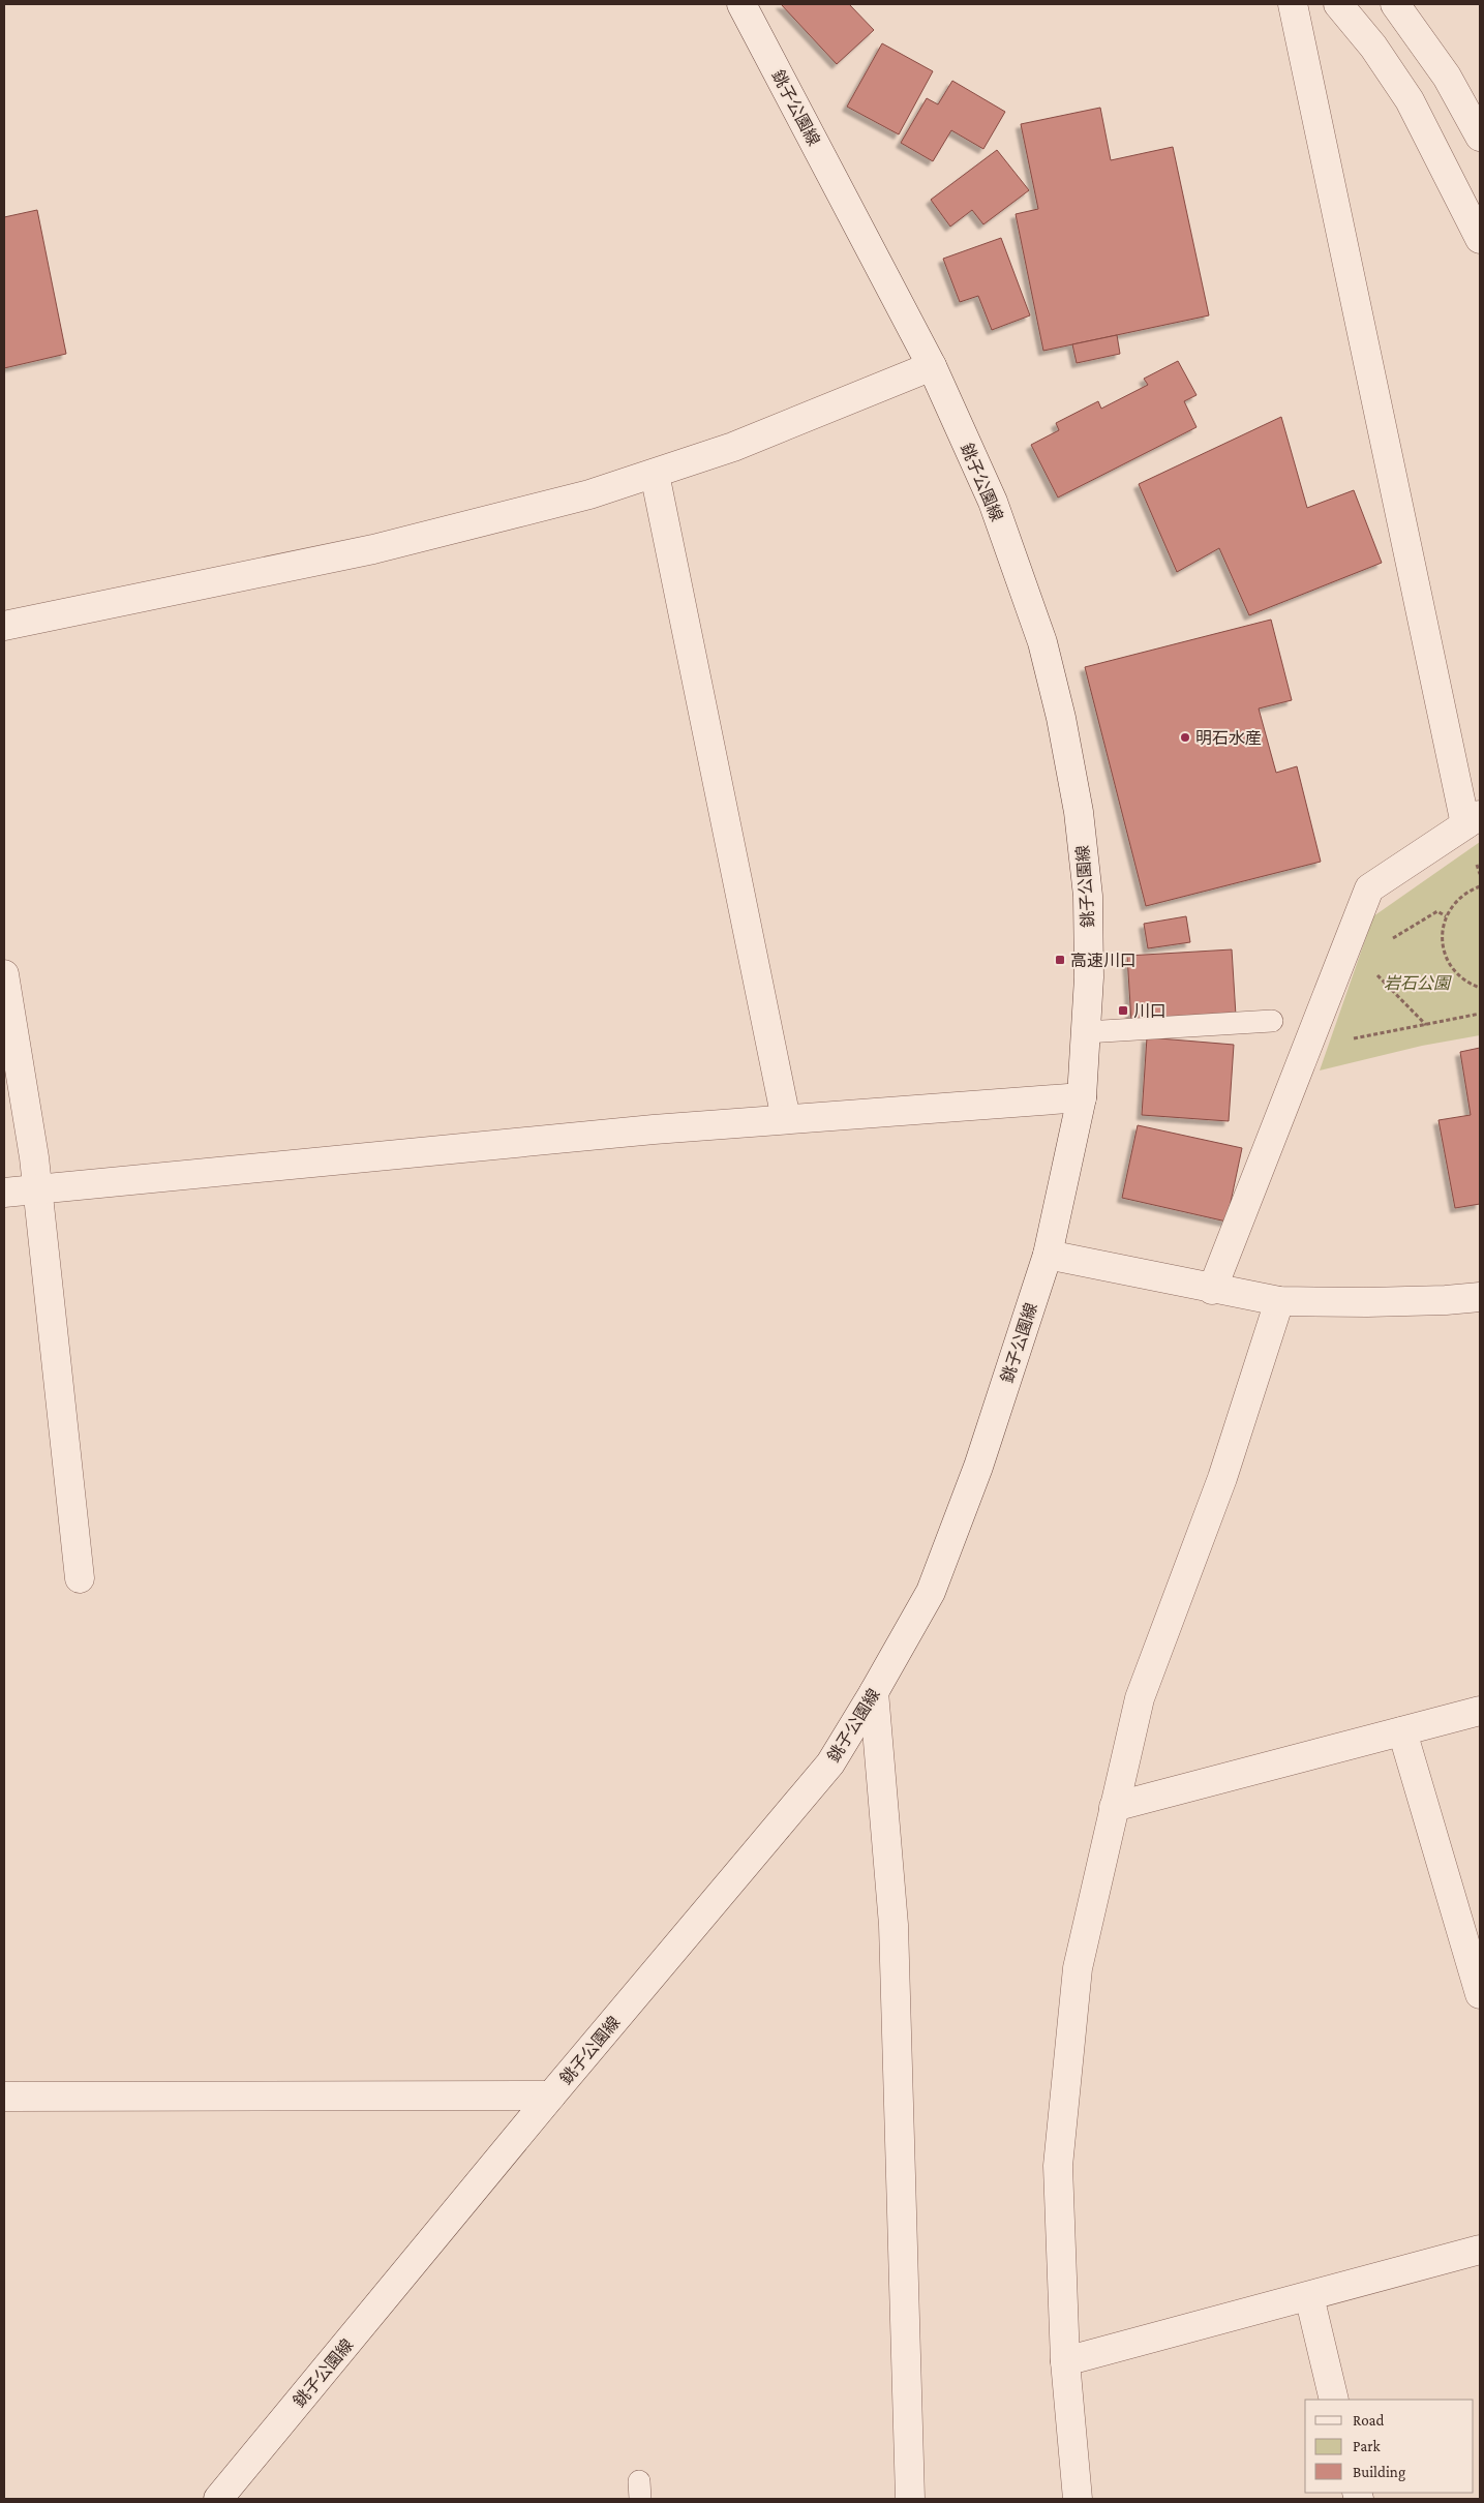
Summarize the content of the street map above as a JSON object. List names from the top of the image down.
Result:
{
  "streets": {
    "street": ["銚子公園線"]
  },
  "parks": ["岩石公園"],
  "places": {
    "other": ["明石水産"],
    "transit": ["高速川口", "川口"]
  },
  "legend": ["Road", "Park", "Building"]
}
